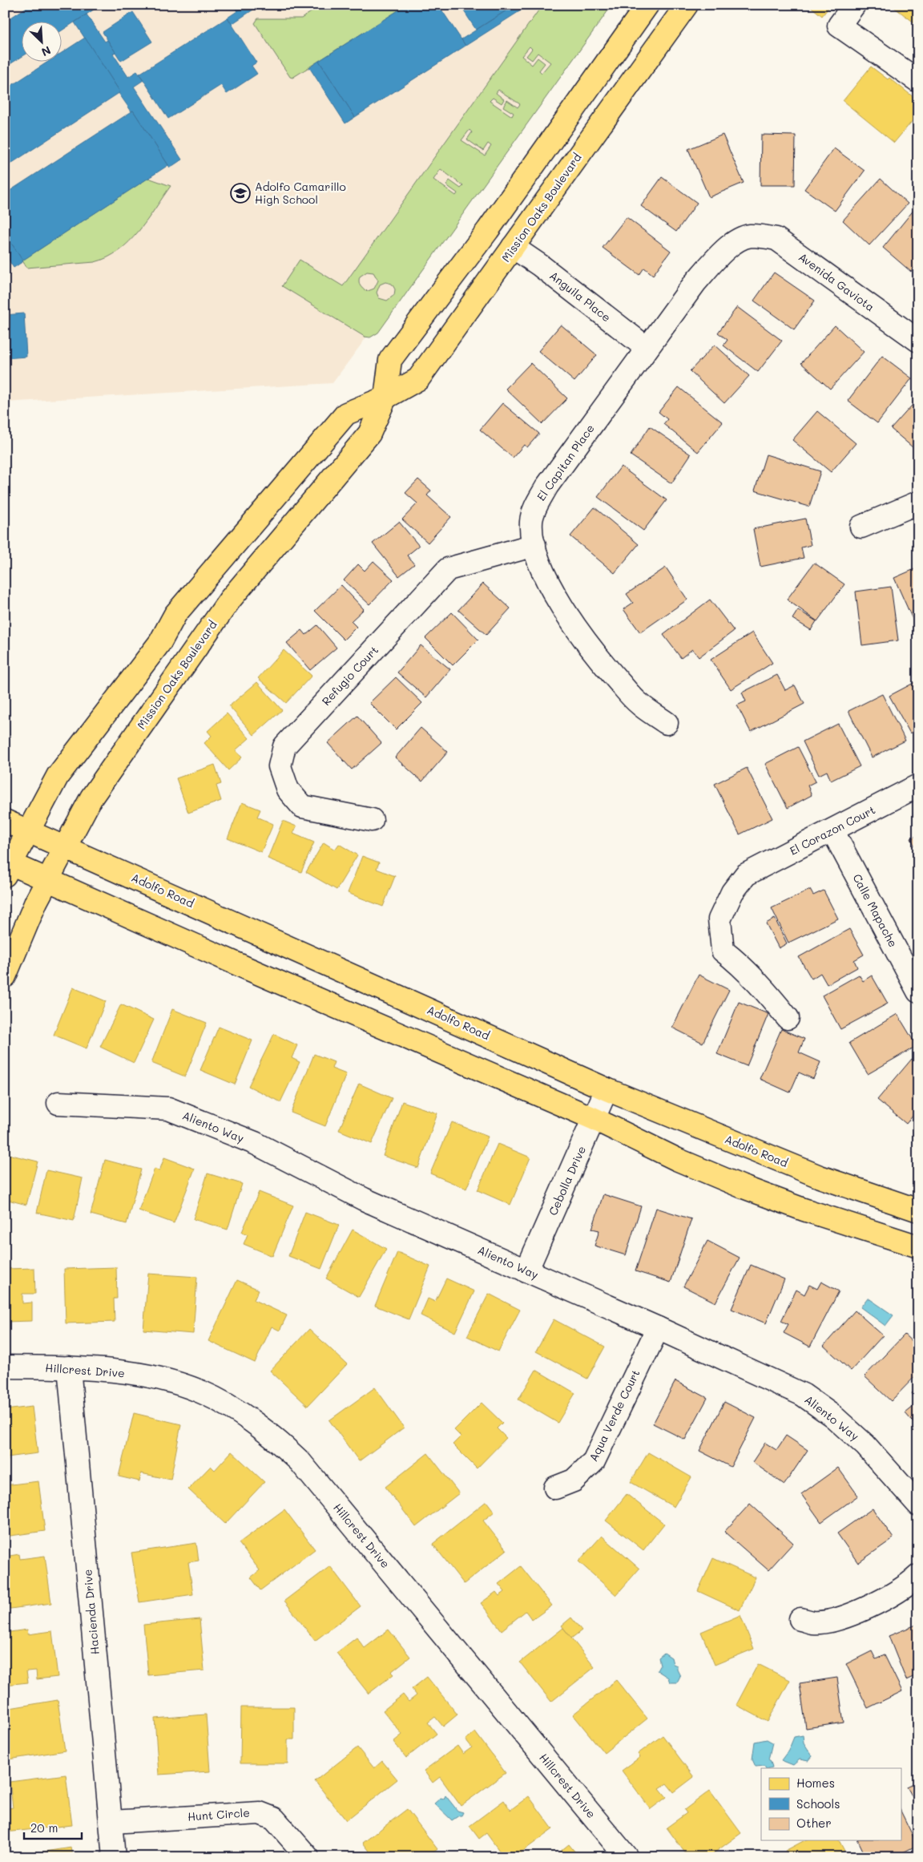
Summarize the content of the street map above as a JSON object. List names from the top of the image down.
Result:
{
  "streets": {
    "main road": ["Mission Oaks Boulevard", "Adolfo Road"],
    "street": [
      "Avenida Gaviota",
      "Anguila Place",
      "El Capitan Place",
      "Refugio Court",
      "El Corazon Court",
      "Calle Mapache",
      "Aliento Way",
      "Cebolla Drive",
      "Hillcrest Drive",
      "Aqua Verde Court",
      "Hacienda Drive",
      "Hunt Circle"
    ]
  },
  "crossings": [
    ["Mission Oaks Boulevard", "Anguila Place"],
    ["Mission Oaks Boulevard", "Adolfo Road"],
    ["Avenida Gaviota", "El Capitan Place"],
    ["Anguila Place", "El Capitan Place"],
    ["El Capitan Place", "Refugio Court"],
    ["El Corazon Court", "Calle Mapache"],
    ["Adolfo Road", "Cebolla Drive"],
    ["Aliento Way", "Cebolla Drive"],
    ["Aliento Way", "Aqua Verde Court"],
    ["Hillcrest Drive", "Hacienda Drive"],
    ["Hacienda Drive", "Hunt Circle"]
  ],
  "places": {
    "school or university": ["Adolfo Camarillo High School"]
  },
  "legend": ["Homes", "Schools", "Other"],
  "scale_bar": "20 m",
  "north": "bottom right"
}
